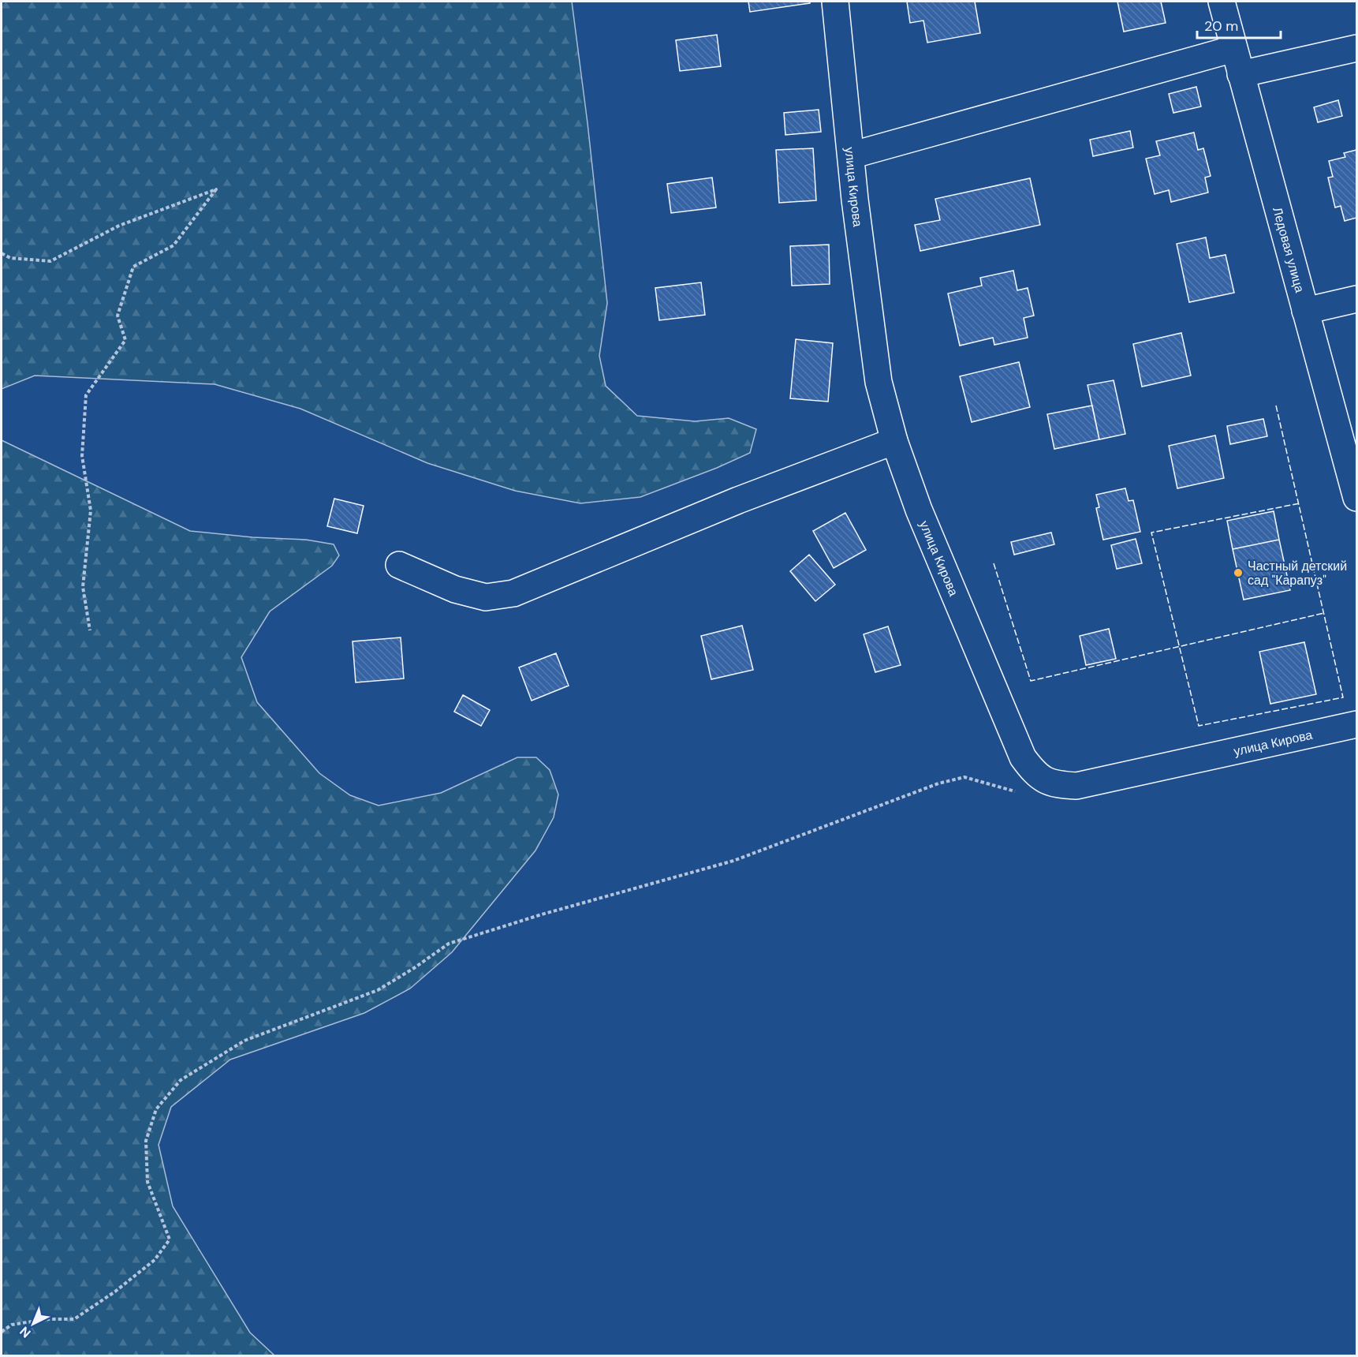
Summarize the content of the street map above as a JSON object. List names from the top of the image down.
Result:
{
  "streets": {
    "street": ["улица Кирова", "Ледовая улица"]
  },
  "places": ["Частный детский сад \"Карапуз\""],
  "scale_bar": "20 m",
  "north": "bottom left"
}
